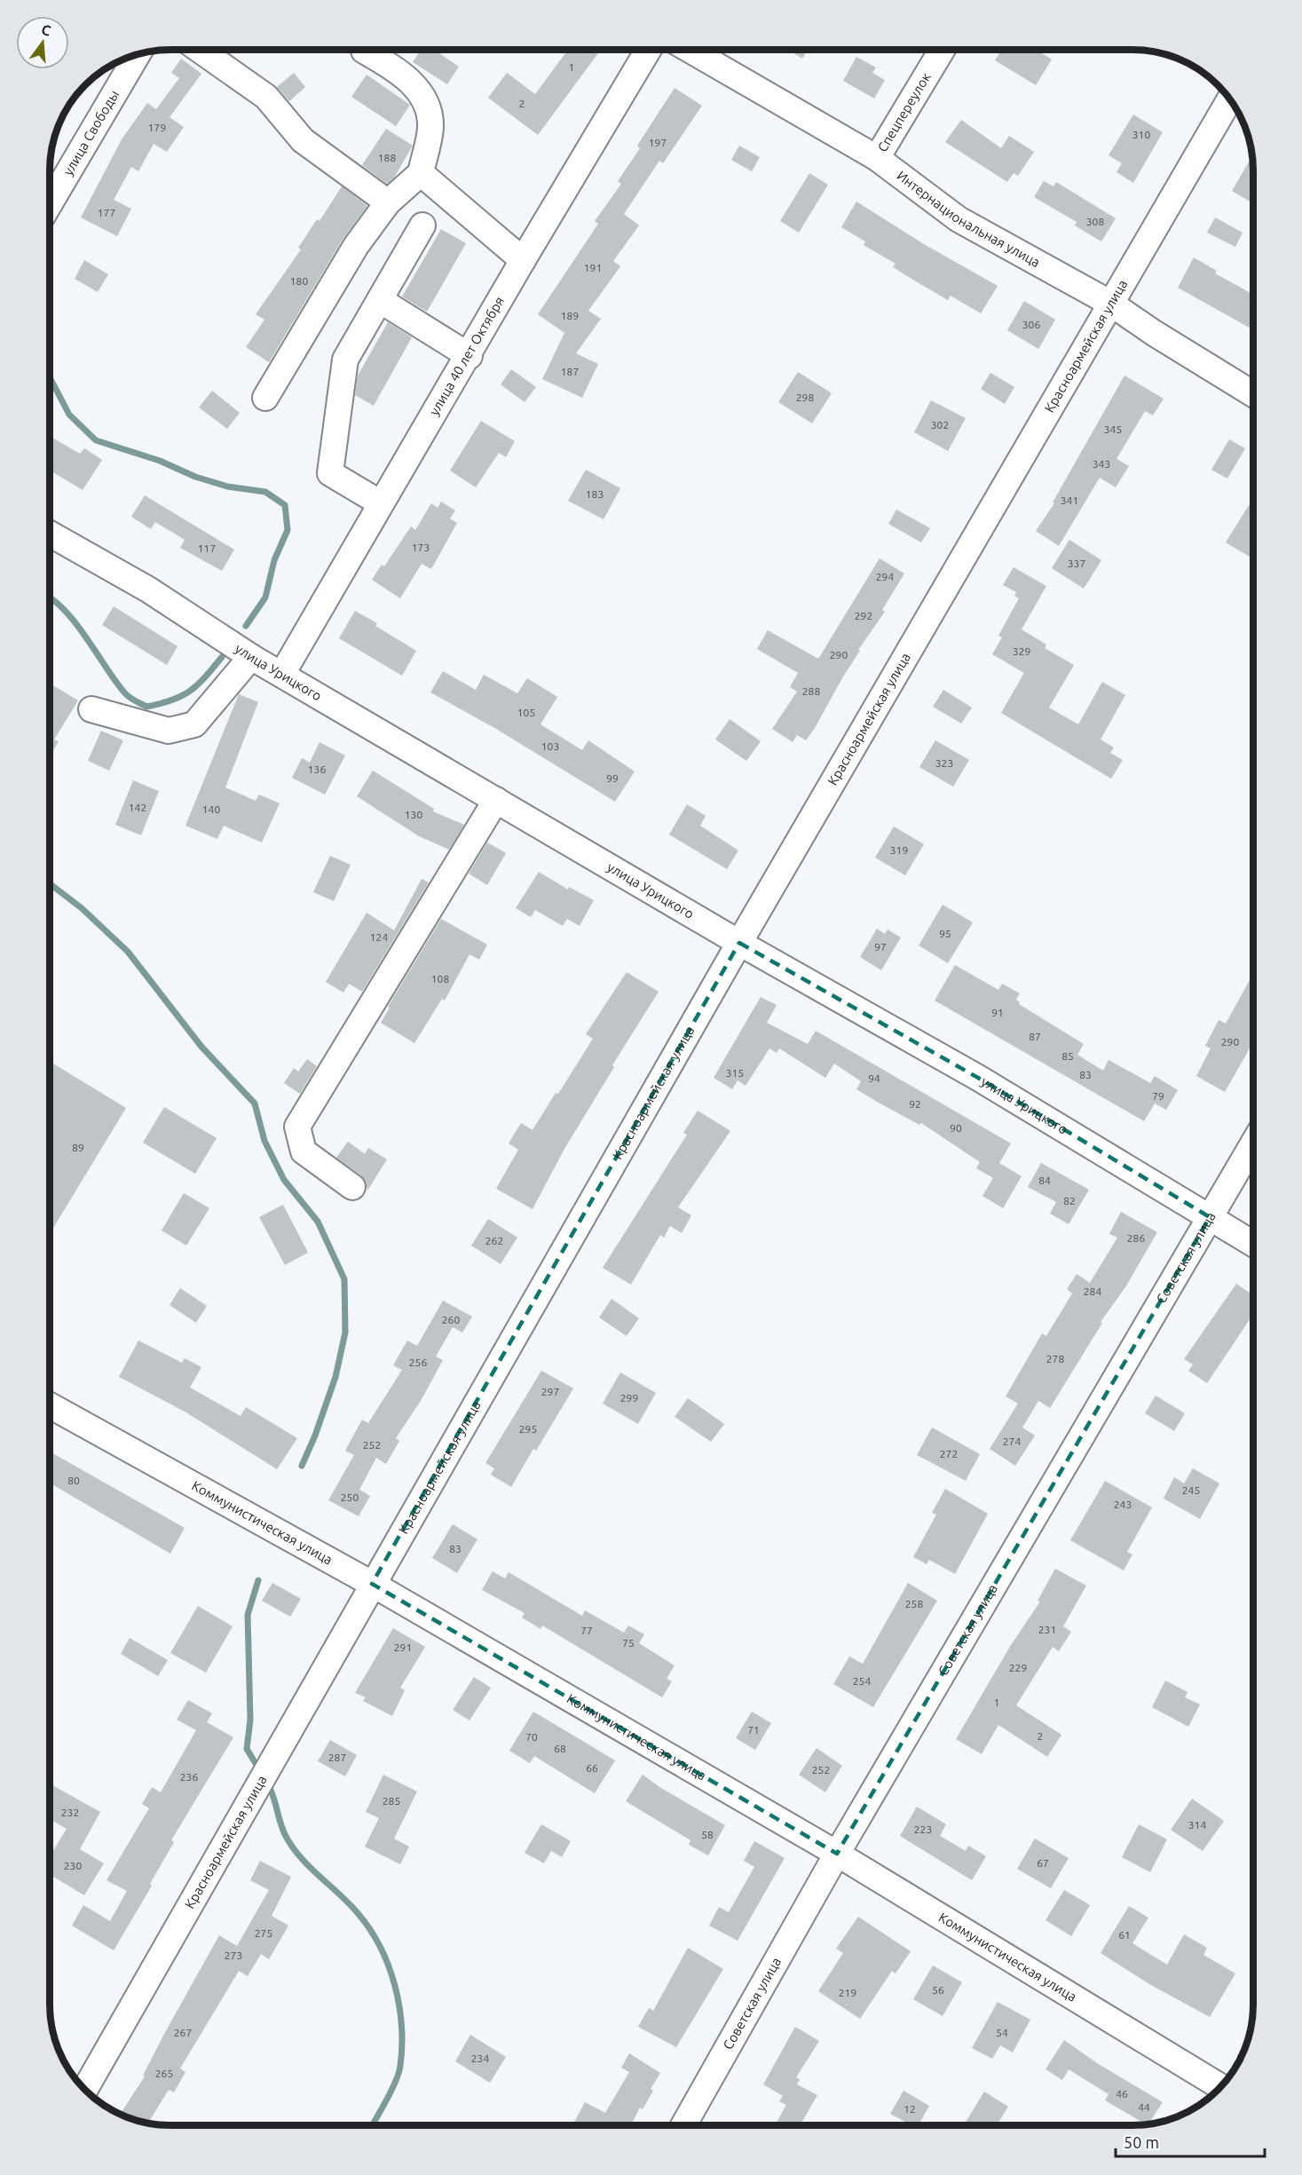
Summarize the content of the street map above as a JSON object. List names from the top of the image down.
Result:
{
  "streets": {
    "street": [
      "Спецпереулок",
      "улица Свободы",
      "Интернациональная улица",
      "Красноармейская улица",
      "улица 40 лет Октября",
      "улица Урицкого",
      "Советская улица",
      "Коммунистическая улица"
    ]
  },
  "crossings": [
    ["Спецпереулок", "Интернациональная улица"],
    ["Интернациональная улица", "Красноармейская улица"],
    ["Красноармейская улица", "улица Урицкого"],
    ["Красноармейская улица", "Коммунистическая улица"],
    ["улица 40 лет Октября", "улица Урицкого"],
    ["улица Урицкого", "Советская улица"],
    ["Советская улица", "Коммунистическая улица"]
  ],
  "house_numbers": [
    "1",
    "2",
    "179",
    "310",
    "197",
    "188",
    "177",
    "308",
    "191",
    "180",
    "189",
    "306",
    "187",
    "298",
    "302",
    "345",
    "343",
    "183",
    "341",
    "173",
    "117",
    "337",
    "294",
    "292",
    "329",
    "290",
    "288",
    "105",
    "103",
    "323",
    "136",
    "99",
    "142",
    "140",
    "130",
    "319",
    "95",
    "124",
    "97",
    "108",
    "91",
    "87",
    "290",
    "85",
    "315",
    "83",
    "94",
    "79",
    "92",
    "90",
    "89",
    "84",
    "82",
    "286",
    "262",
    "284",
    "260",
    "278",
    "256",
    "297",
    "299",
    "295",
    "274",
    "252",
    "272",
    "80",
    "245",
    "250",
    "243",
    "83",
    "258",
    "231",
    "77",
    "75",
    "291",
    "229",
    "254",
    "1",
    "71",
    "2",
    "70",
    "68",
    "287",
    "66",
    "252",
    "236",
    "285",
    "232",
    "314",
    "223",
    "58",
    "67",
    "230",
    "275",
    "61",
    "273",
    "56",
    "219",
    "267",
    "54",
    "234",
    "265",
    "46",
    "44",
    "12"
  ],
  "scale_bar": "50 m",
  "north": "top"
}
